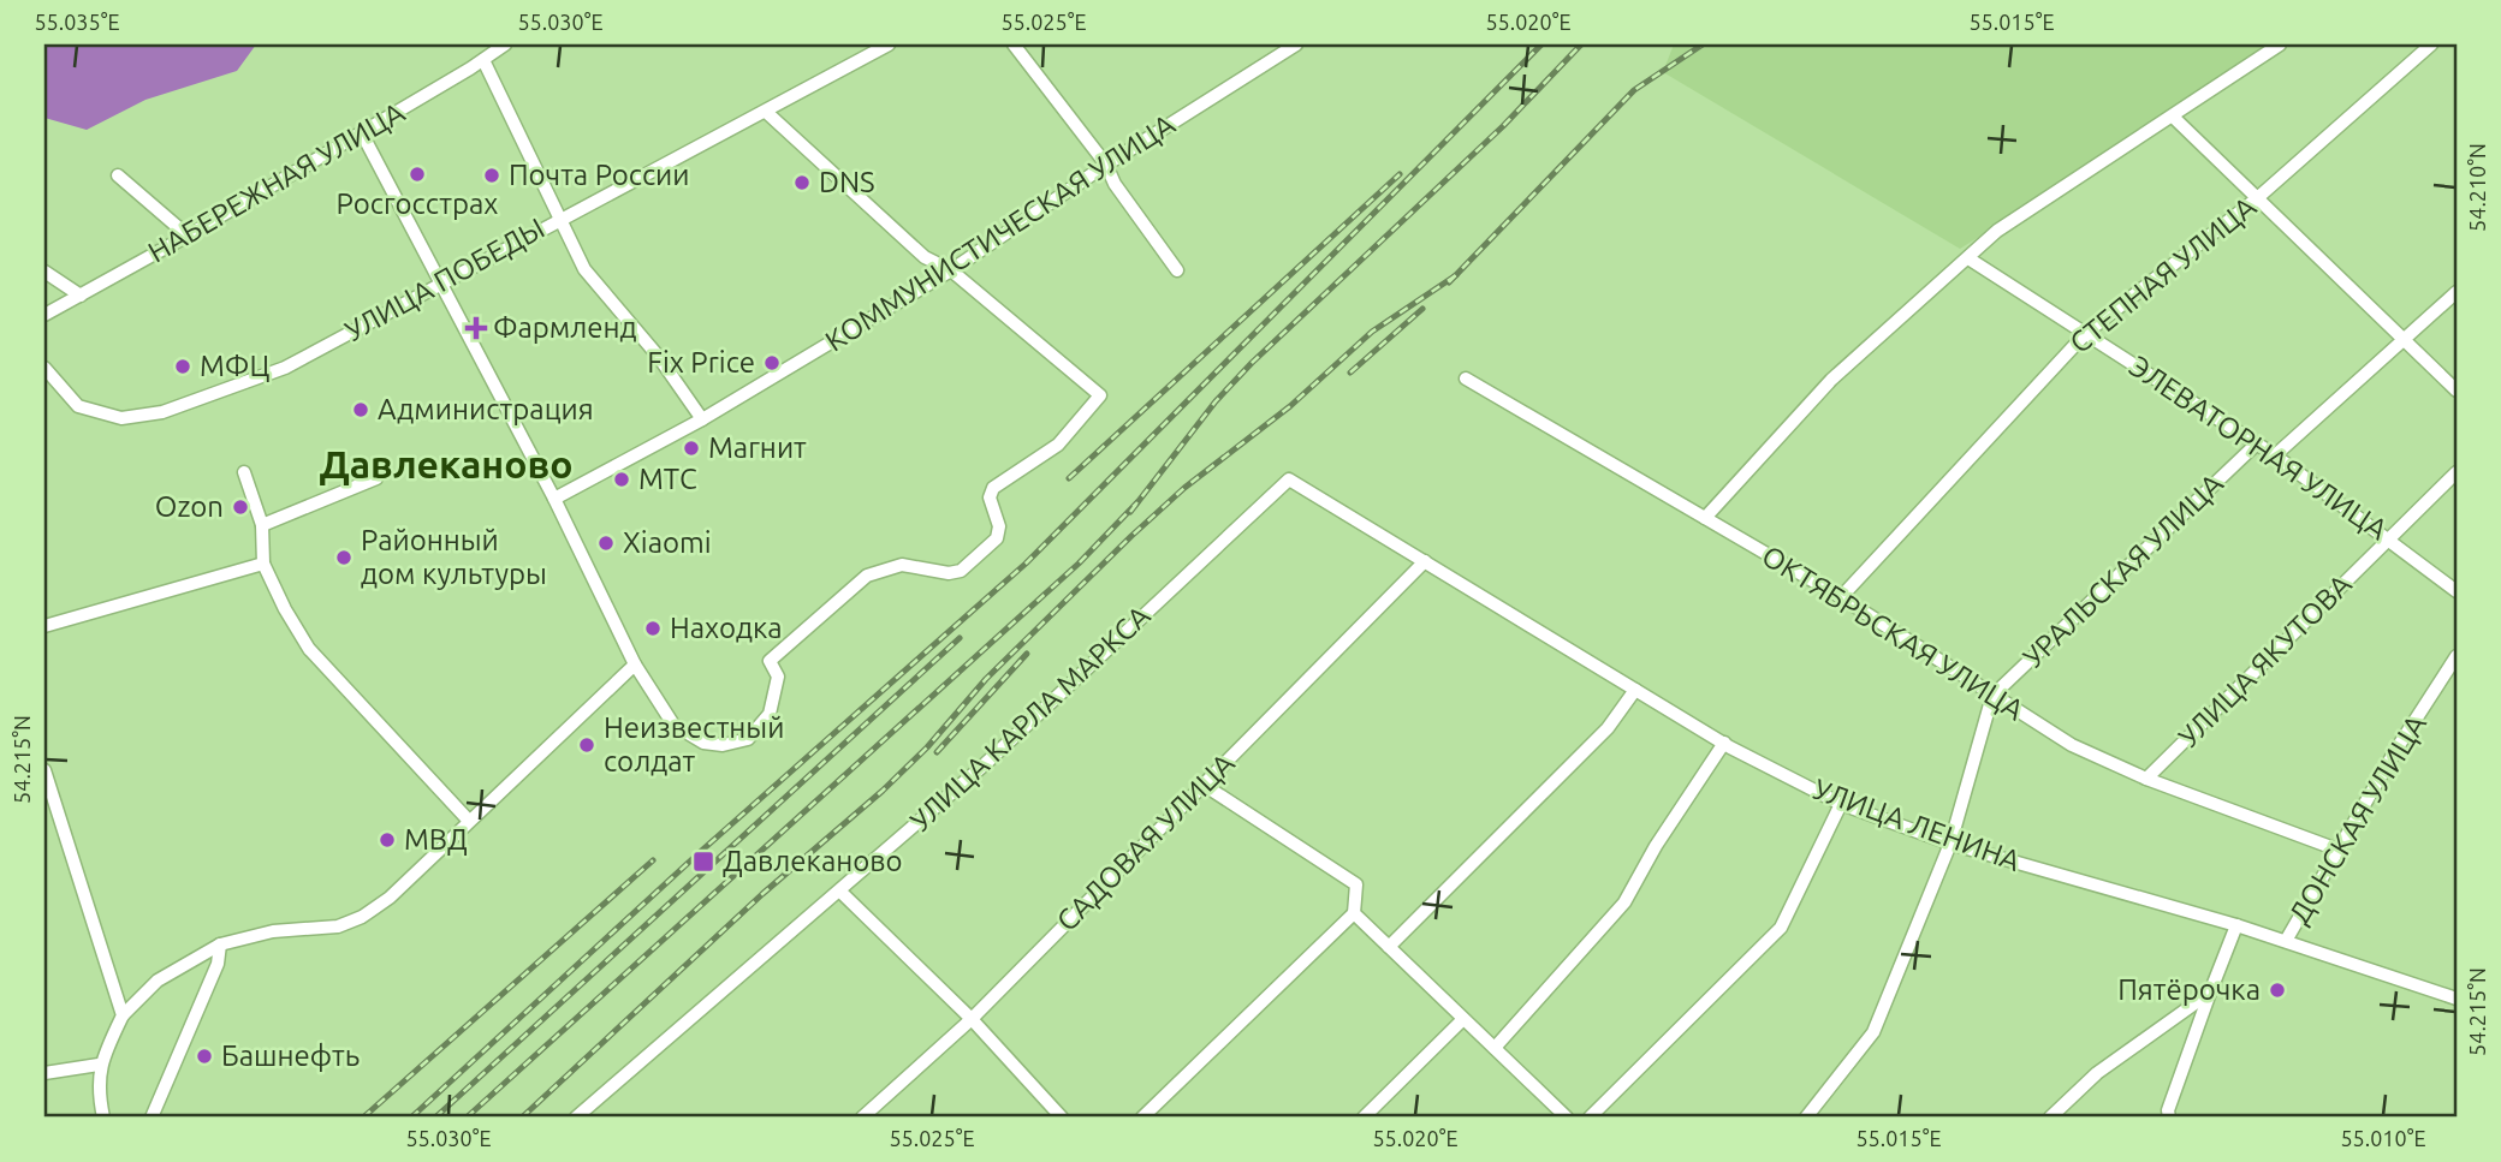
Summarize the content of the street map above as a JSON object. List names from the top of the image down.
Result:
{
  "streets": {
    "street": [
      "НАБЕРЕЖНАЯ УЛИЦА",
      "КОММУНИСТИЧЕСКАЯ УЛИЦА",
      "СТЕПНАЯ УЛИЦА",
      "УЛИЦА ПОБЕДЫ",
      "ЭЛЕВАТОРНАЯ УЛИЦА",
      "УРАЛЬСКАЯ УЛИЦА",
      "ОКТЯБРЬСКАЯ УЛИЦА",
      "УЛИЦА ЯКУТОВА",
      "УЛИЦА КАРЛА МАРКСА",
      "ДОНСКАЯ УЛИЦА",
      "УЛИЦА ЛЕНИНА",
      "САДОВАЯ УЛИЦА"
    ]
  },
  "crossings": [
    ["СТЕПНАЯ УЛИЦА", "ЭЛЕВАТОРНАЯ УЛИЦА"],
    ["СТЕПНАЯ УЛИЦА", "ОКТЯБРЬСКАЯ УЛИЦА"],
    ["ЭЛЕВАТОРНАЯ УЛИЦА", "УРАЛЬСКАЯ УЛИЦА"],
    ["ЭЛЕВАТОРНАЯ УЛИЦА", "УЛИЦА ЯКУТОВА"],
    ["УРАЛЬСКАЯ УЛИЦА", "ОКТЯБРЬСКАЯ УЛИЦА"],
    ["ОКТЯБРЬСКАЯ УЛИЦА", "УЛИЦА ЯКУТОВА"],
    ["ОКТЯБРЬСКАЯ УЛИЦА", "ДОНСКАЯ УЛИЦА"],
    ["УЛИЦА КАРЛА МАРКСА", "УЛИЦА ЛЕНИНА"],
    ["ДОНСКАЯ УЛИЦА", "УЛИЦА ЛЕНИНА"],
    ["УЛИЦА ЛЕНИНА", "САДОВАЯ УЛИЦА"]
  ],
  "districts": ["Давлеканово"],
  "places": {
    "other": [
      "Росгосстрах",
      "Почта России",
      "DNS",
      "Fix Price",
      "МФЦ",
      "Администрация",
      "Магнит",
      "МТС",
      "Ozon",
      "Xiaomi",
      "Районный дом культуры",
      "Находка",
      "Неизвестный солдат",
      "МВД",
      "Пятёрочка",
      "Башнефть"
    ],
    "health": ["Фармленд"],
    "transit": ["Давлеканово"]
  },
  "coordinates": [
    "55.035°E",
    "55.030°E",
    "55.025°E",
    "55.020°E",
    "55.015°E",
    "54.210°N",
    "54.215°N",
    "55.010°E"
  ]
}
